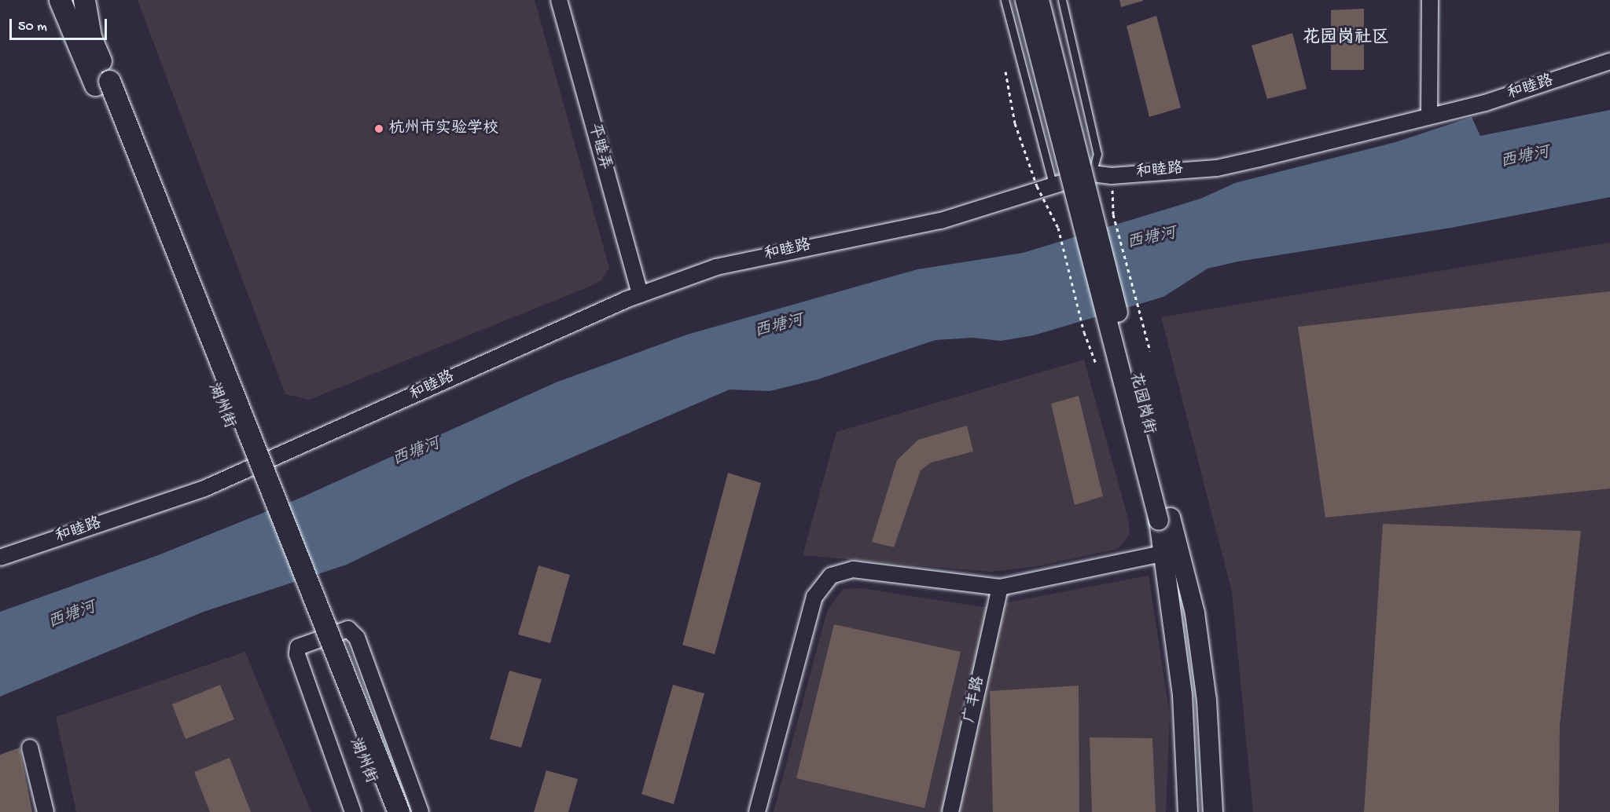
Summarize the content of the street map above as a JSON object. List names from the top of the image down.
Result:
{
  "streets": {
    "main road": ["湖州街"],
    "street": [
      "和睦路",
      "平睦弄",
      "花园岗街",
      "广丰路"
    ]
  },
  "crossings": [
    ["和睦路", "平睦弄"]
  ],
  "districts": ["花园岗社区"],
  "water": ["西塘河"],
  "places": ["杭州市实验学校"],
  "scale_bar": "50 m"
}
